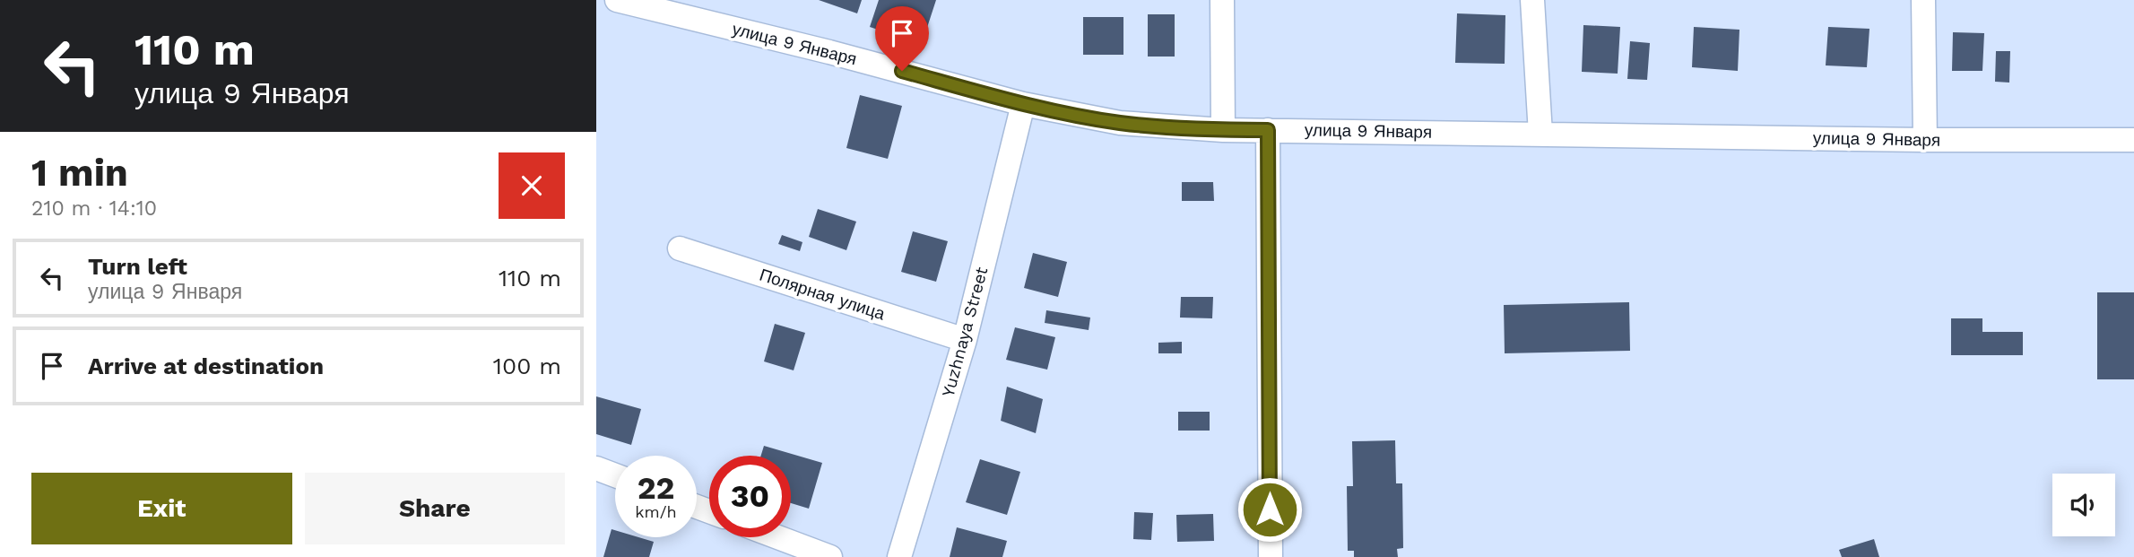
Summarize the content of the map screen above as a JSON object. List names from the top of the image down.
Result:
{
  "streets": {
    "street": ["улица 9 Января", "Полярная улица", "Yuzhnaya Street"]
  },
  "crossings": [
    ["улица 9 Января", "Yuzhnaya Street"],
    ["Полярная улица", "Yuzhnaya Street"]
  ],
  "page": {
    "turn": ["110 m", "улица 9 Января"],
    "heading": ["1 min", "210 m · 14:10"],
    "list": [
      {
        "name": "Turn left",
        "note": "улица 9 Января",
        "value": "110 m"
      },
      {
        "name": "Arrive at destination",
        "value": "100 m"
      }
    ],
    "speed": "22 km/h",
    "limit": "30",
    "buttons": ["Exit", "Share"]
  }
}
